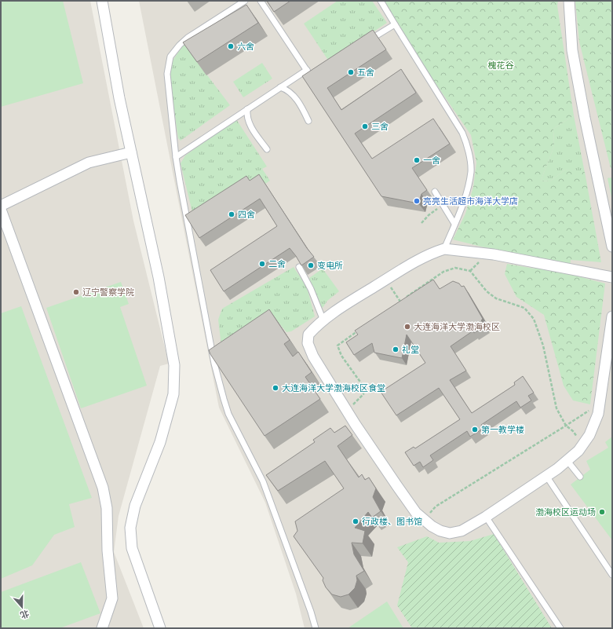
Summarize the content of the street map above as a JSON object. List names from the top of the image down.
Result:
{
  "parks": ["槐花谷"],
  "places": [
    "六舍",
    "五舍",
    "三舍",
    "一舍",
    "亮亮生活超市海洋大学店",
    "四舍",
    "二舍",
    "变电所",
    "辽宁警察学院",
    "大连海洋大学渤海校区",
    "礼堂",
    "大连海洋大学渤海校区食堂",
    "第一教学楼",
    "渤海校区运动场",
    "行政楼、图书馆"
  ],
  "north": "bottom"
}
